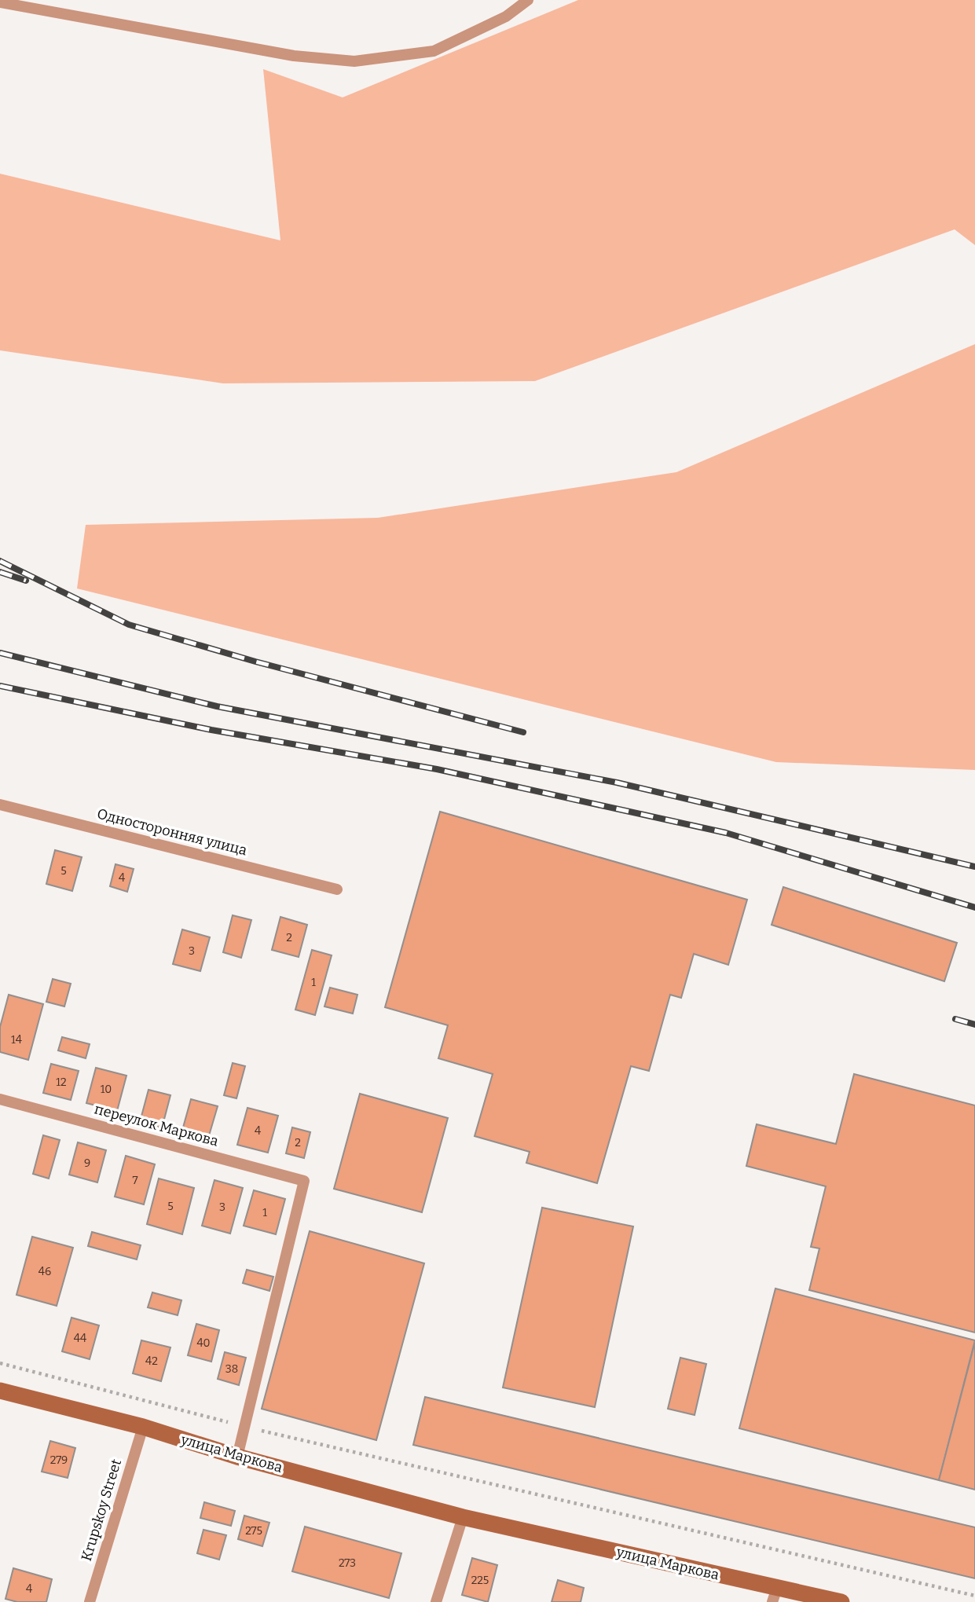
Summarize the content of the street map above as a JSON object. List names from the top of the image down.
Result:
{
  "streets": {
    "main road": ["улица Маркова"],
    "lane": ["Односторонняя улица", "переулок Маркова", "Krupskoy Street"]
  },
  "crossings": [
    ["улица Маркова", "Krupskoy Street"]
  ],
  "house_numbers": [
    "5",
    "4",
    "2",
    "3",
    "1",
    "14",
    "12",
    "10",
    "4",
    "2",
    "9",
    "7",
    "5",
    "3",
    "1",
    "46",
    "44",
    "40",
    "42",
    "38",
    "279",
    "275",
    "273",
    "225",
    "4"
  ]
}
